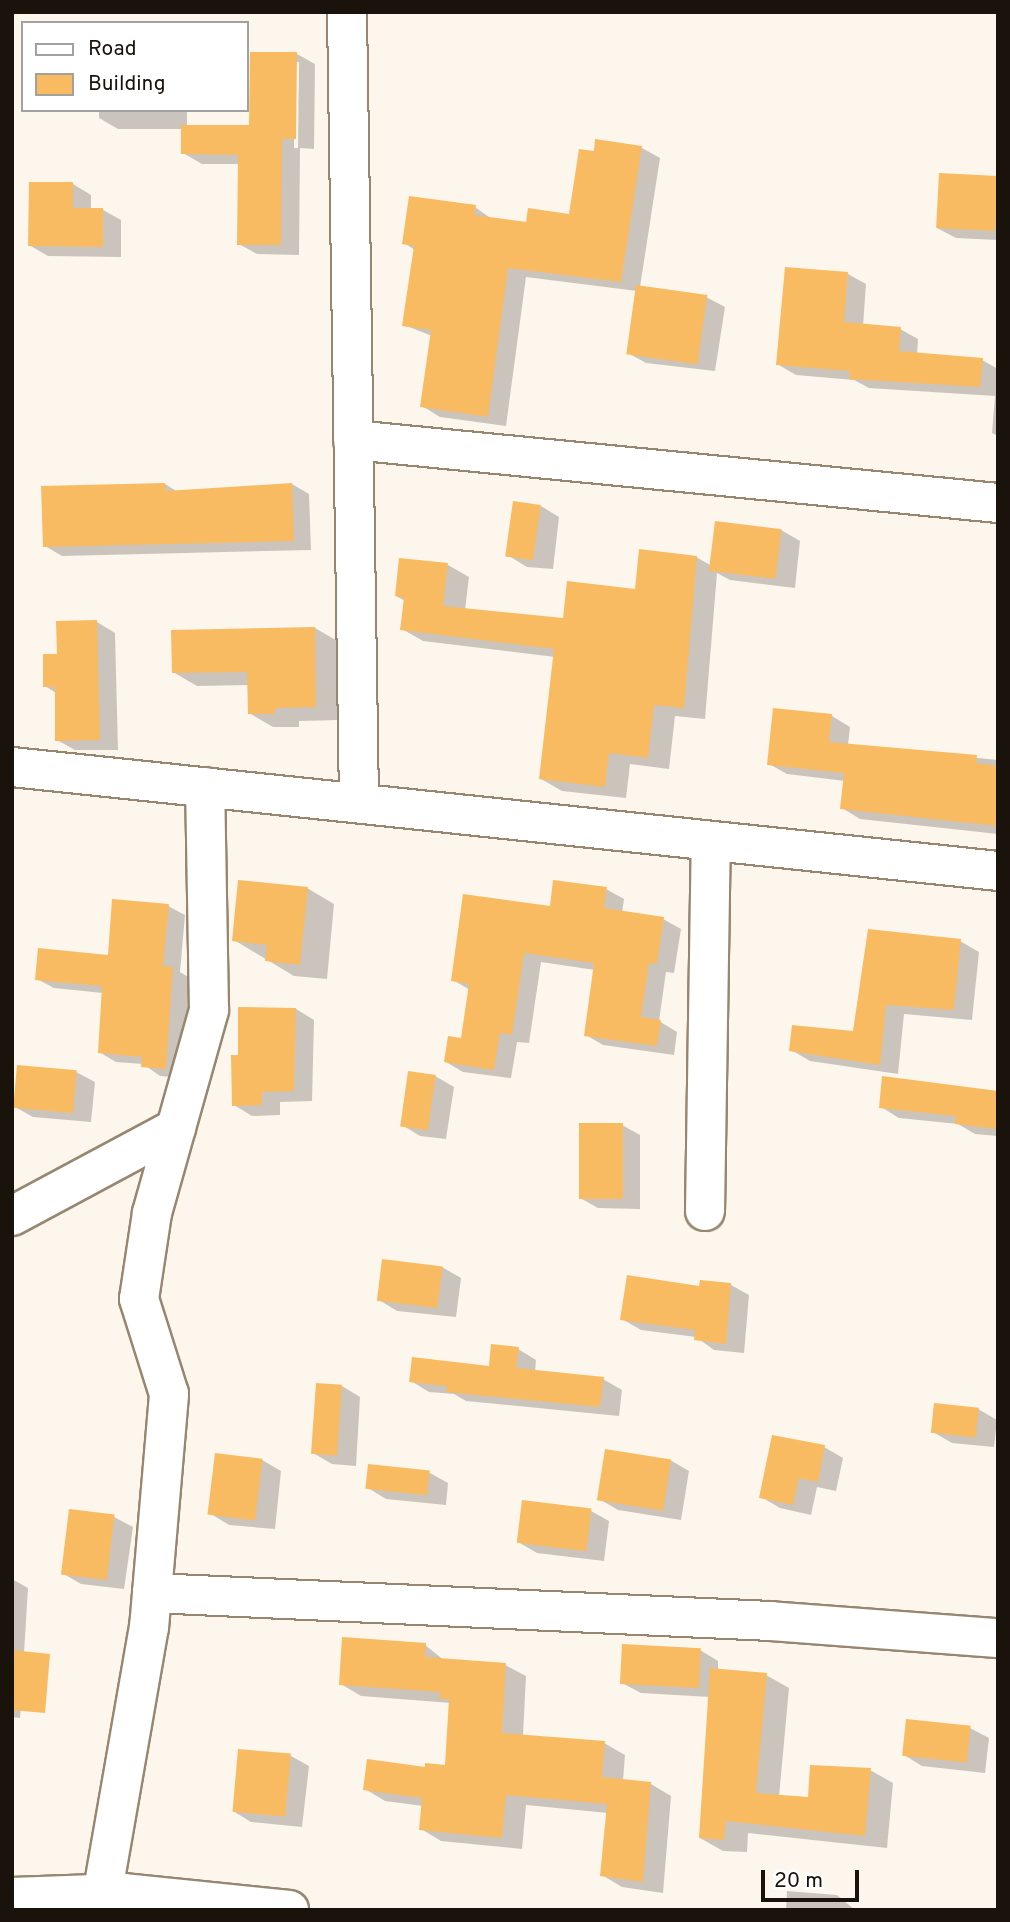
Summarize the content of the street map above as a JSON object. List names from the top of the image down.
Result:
{
  "legend": ["Road", "Building"],
  "scale_bar": "20 m"
}
